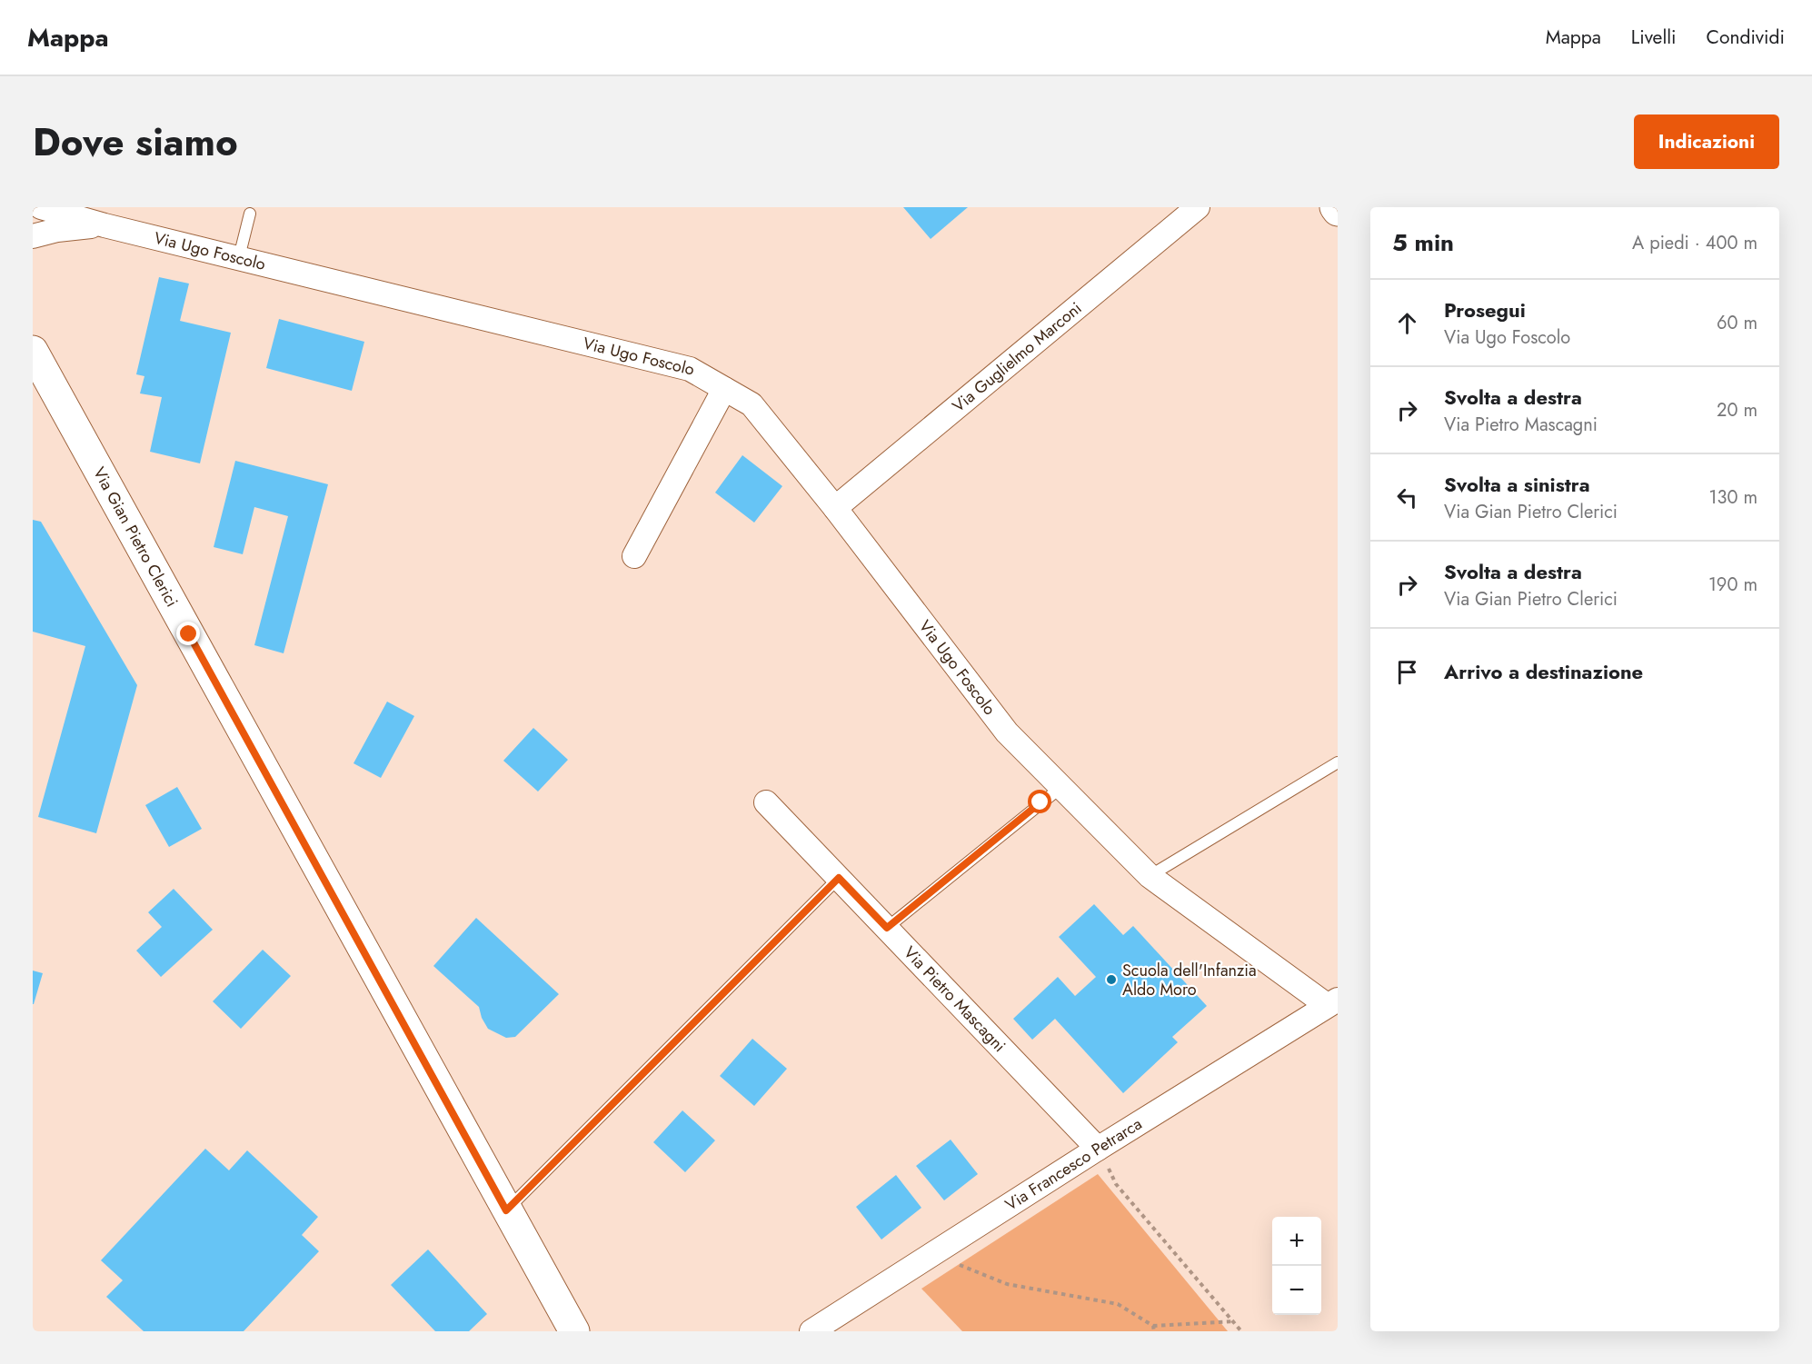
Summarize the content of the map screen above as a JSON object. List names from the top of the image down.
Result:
{
  "streets": {
    "main road": ["Via Gian Pietro Clerici"],
    "street": [
      "Via Ugo Foscolo",
      "Via Guglielmo Marconi",
      "Via Pietro Mascagni",
      "Via Francesco Petrarca"
    ]
  },
  "crossings": [
    ["Via Ugo Foscolo", "Via Guglielmo Marconi"],
    ["Via Ugo Foscolo", "Via Francesco Petrarca"],
    ["Via Pietro Mascagni", "Via Francesco Petrarca"]
  ],
  "places": ["Scuola dell'Infanzia Aldo Moro"],
  "page": {
    "header": "Mappa",
    "nav": ["Mappa", "Livelli", "Condividi"],
    "title": "Dove siamo",
    "buttons": "Indicazioni",
    "heading": ["5 min", "A piedi · 400 m"],
    "list": [
      ["Prosegui", "Via Ugo Foscolo", "60 m"],
      ["Svolta a destra", "Via Pietro Mascagni", "20 m"],
      ["Svolta a sinistra", "Via Gian Pietro Clerici", "130 m"],
      ["Svolta a destra", "Via Gian Pietro Clerici", "190 m"],
      "Arrivo a destinazione"
    ],
    "map_buttons": ["+", "−"]
  }
}
